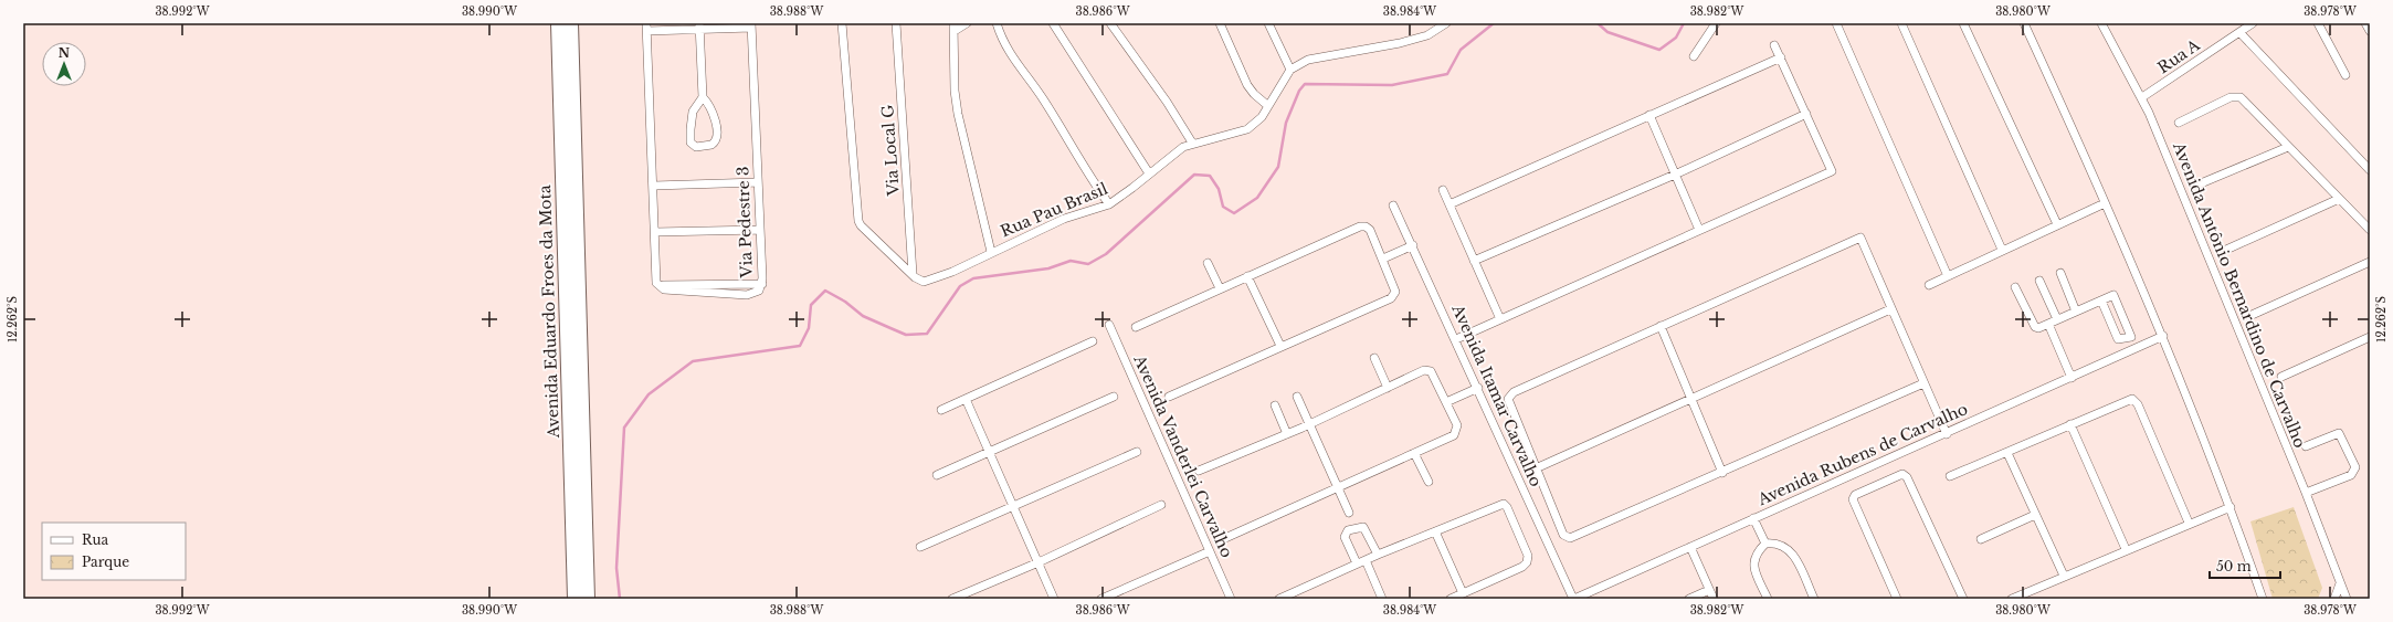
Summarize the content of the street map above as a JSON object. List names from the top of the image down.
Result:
{
  "streets": {
    "highway": ["Avenida Eduardo Froes da Mota"],
    "street": [
      "Rua A",
      "Via Local G",
      "Rua Pau Brasil",
      "Via Pedestre 3",
      "Avenida Antônio Bernardino de Carvalho",
      "Avenida Itamar Carvalho",
      "Avenida Rubens de Carvalho",
      "Avenida Vanderlei Carvalho"
    ]
  },
  "crossings": [
    ["Rua A", "Avenida Antônio Bernardino de Carvalho"],
    ["Via Local G", "Rua Pau Brasil"],
    ["Avenida Itamar Carvalho", "Avenida Rubens de Carvalho"]
  ],
  "legend": ["Rua", "Parque"],
  "scale_bar": "50 m",
  "north": "top",
  "coordinates": [
    "38.992°W",
    "38.990°W",
    "38.988°W",
    "38.986°W",
    "38.984°W",
    "38.982°W",
    "38.980°W",
    "38.978°W",
    "12.262°S"
  ]
}
